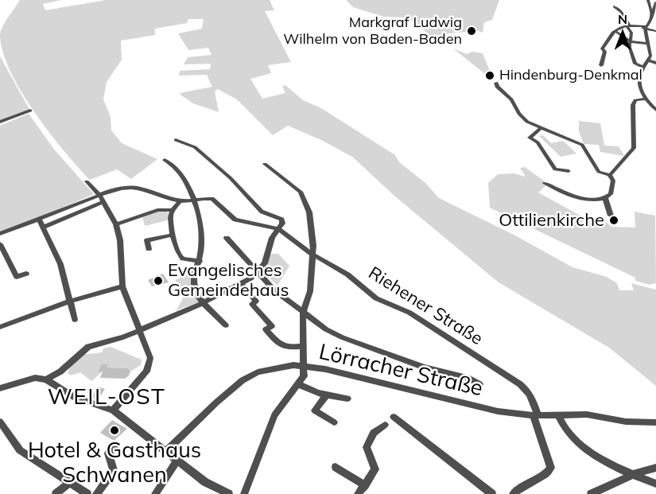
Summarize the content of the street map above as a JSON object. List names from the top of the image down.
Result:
{
  "streets": {
    "street": ["Riehener Straße", "Lörracher Straße"]
  },
  "crossings": [
    ["Riehener Straße", "Lörracher Straße"]
  ],
  "districts": ["WEIL-OST"],
  "places": [
    "Markgraf Ludwig Wilhelm von Baden-Baden",
    "Hindenburg-Denkmal",
    "Ottilienkirche",
    "Evangelisches Gemeindehaus",
    "Hotel & Gasthaus Schwanen"
  ],
  "north": "top"
}
